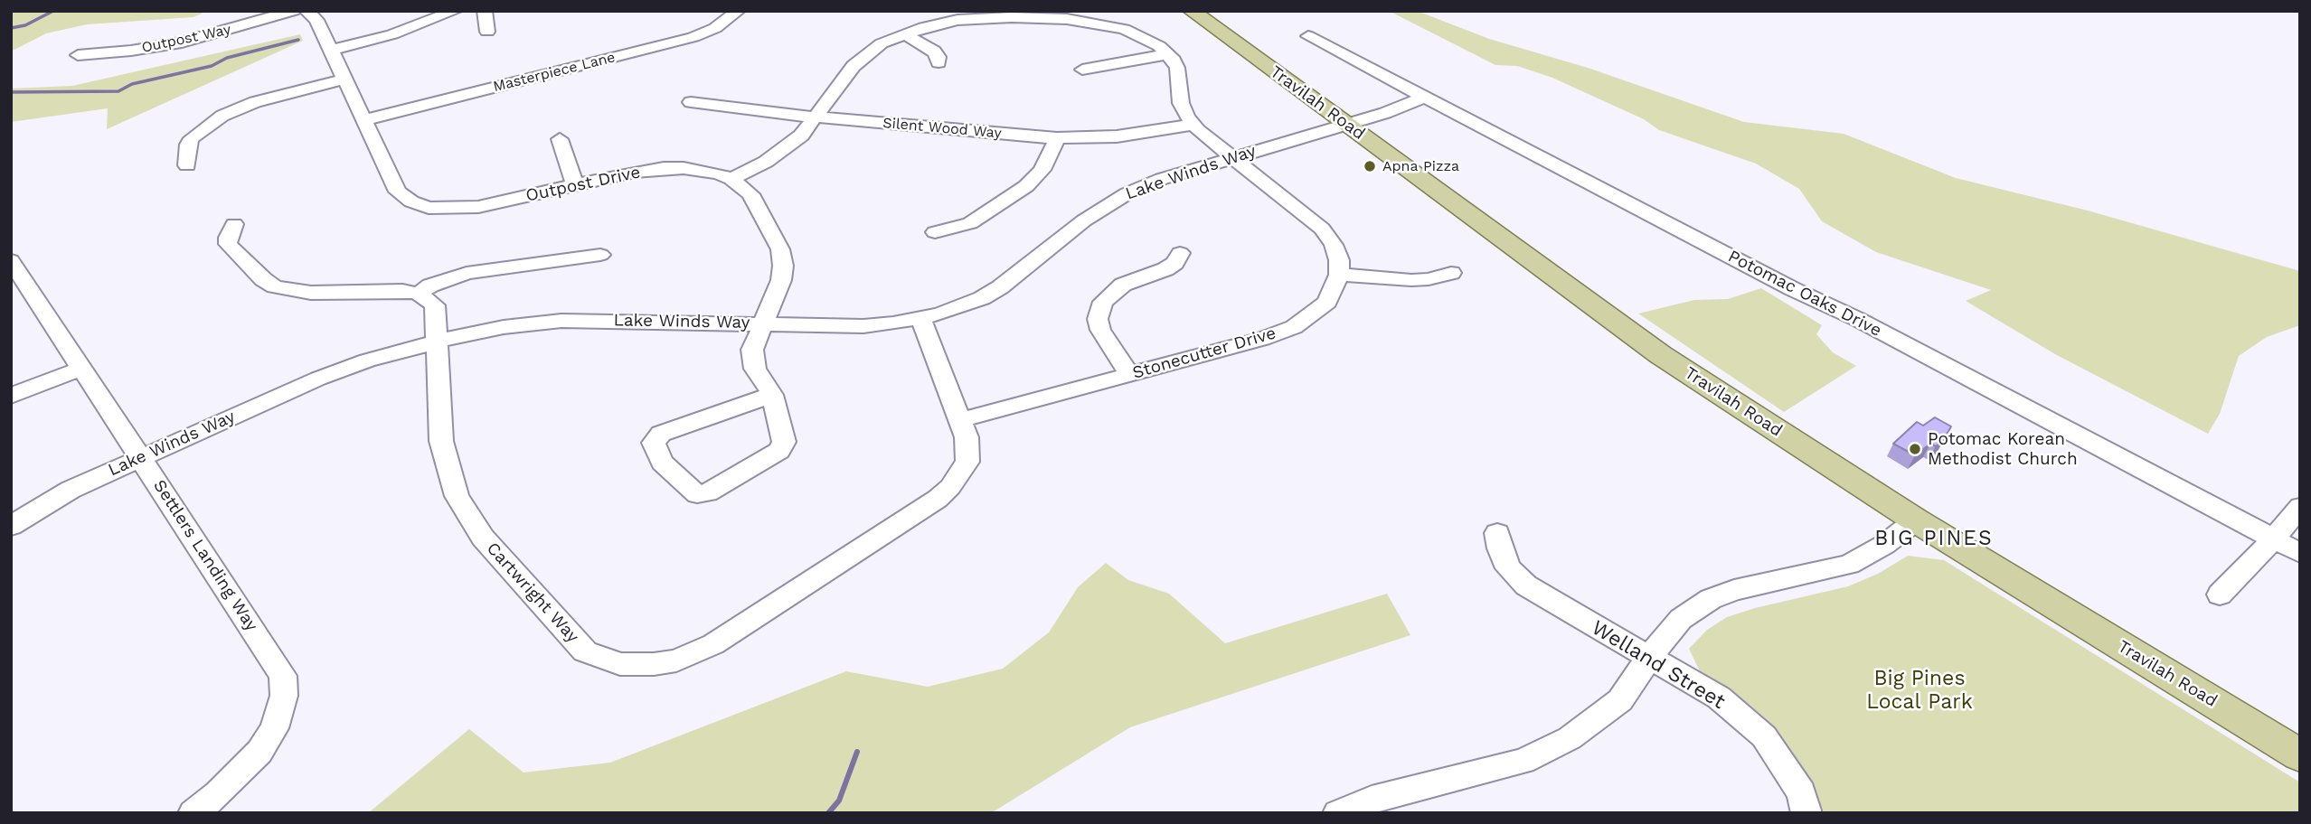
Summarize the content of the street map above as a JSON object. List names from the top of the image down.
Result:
{
  "streets": {
    "main road": ["Travilah Road"],
    "street": [
      "Outpost Way",
      "Masterpiece Lane",
      "Silent Wood Way",
      "Lake Winds Way",
      "Outpost Drive",
      "Potomac Oaks Drive",
      "Stonecutter Drive",
      "Settlers Landing Way",
      "Cartwright Way",
      "Welland Street"
    ]
  },
  "crossings": [
    ["Masterpiece Lane", "Outpost Drive"],
    ["Travilah Road", "Lake Winds Way"],
    ["Lake Winds Way", "Outpost Drive"],
    ["Lake Winds Way", "Potomac Oaks Drive"],
    ["Lake Winds Way", "Settlers Landing Way"],
    ["Lake Winds Way", "Cartwright Way"],
    ["Stonecutter Drive", "Cartwright Way"]
  ],
  "districts": ["BIG PINES"],
  "parks": ["Big Pines Local Park"],
  "places": ["Apna Pizza", "Potomac Korean Methodist Church"]
}
